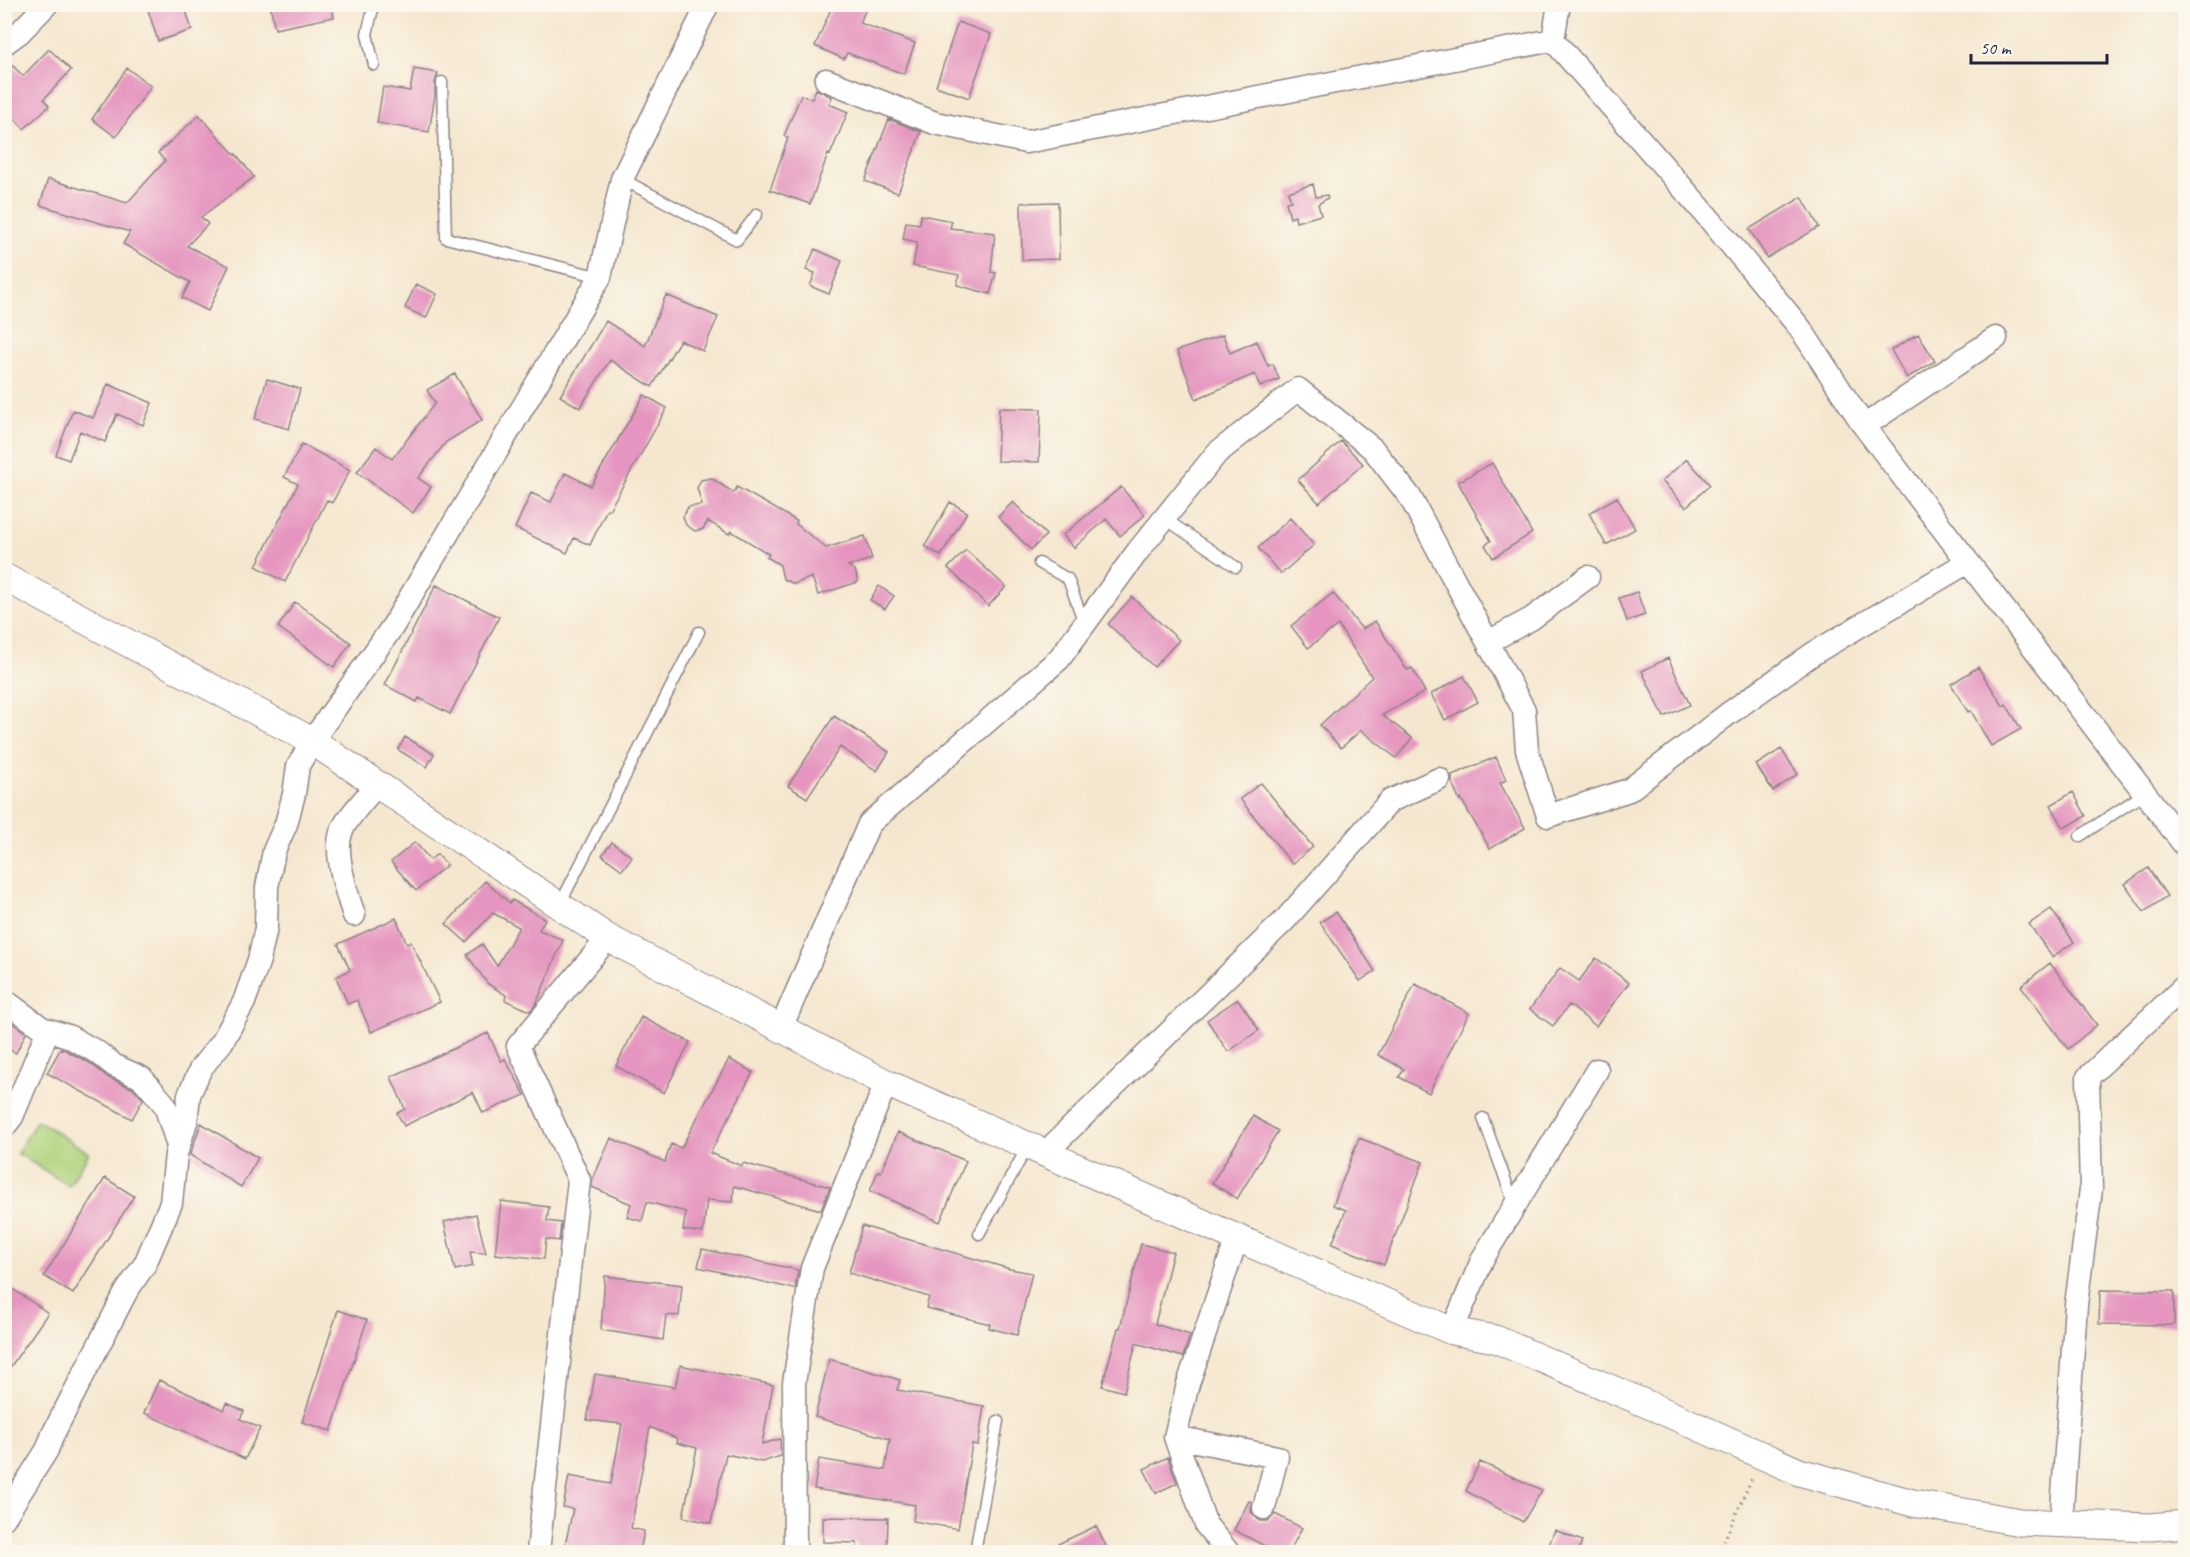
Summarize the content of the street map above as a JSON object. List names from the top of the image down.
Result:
{
  "scale_bar": "50 m"
}
